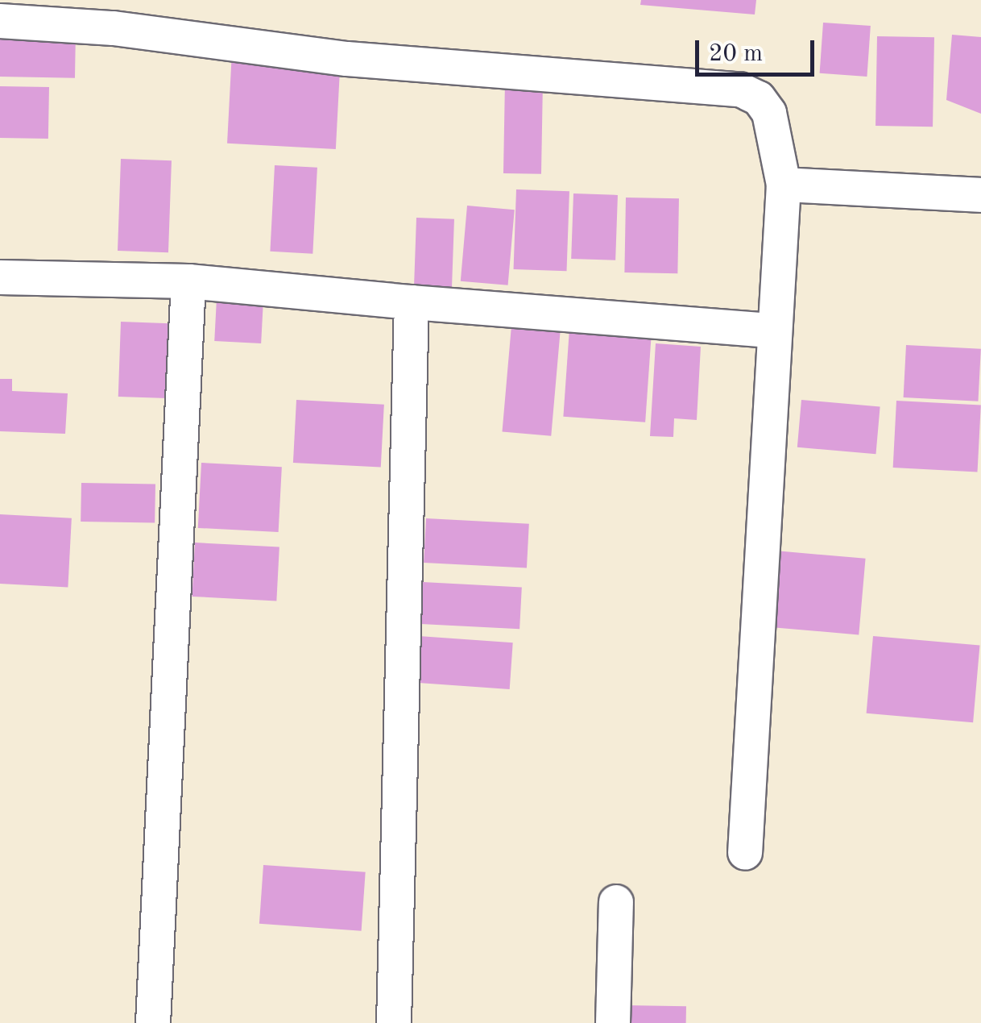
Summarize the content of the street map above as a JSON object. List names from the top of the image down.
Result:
{
  "scale_bar": "20 m"
}
